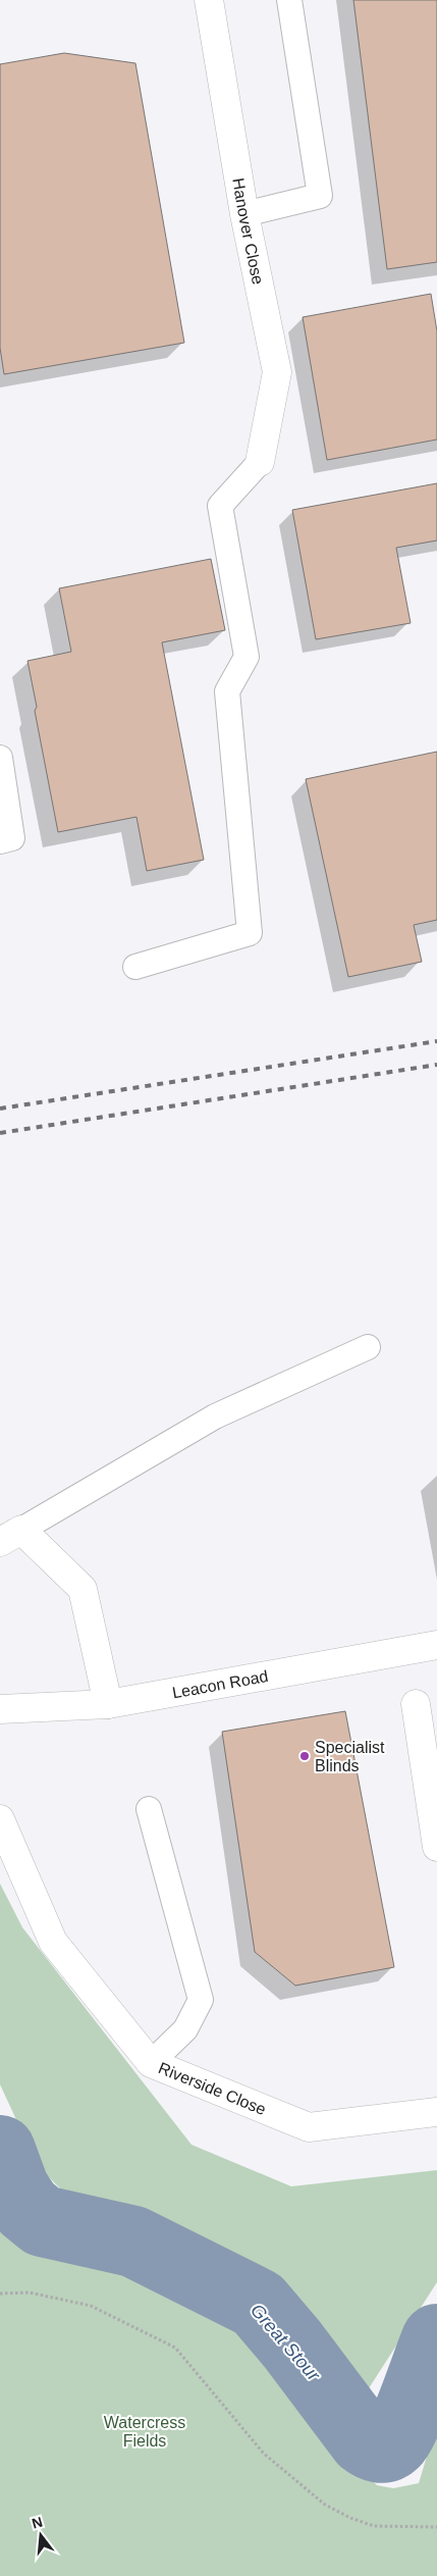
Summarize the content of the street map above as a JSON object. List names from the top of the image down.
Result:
{
  "streets": {
    "street": ["Hanover Close", "Leacon Road", "Riverside Close"]
  },
  "water": ["Great Stour"],
  "parks": ["Watercress Fields"],
  "places": ["Specialist Blinds"],
  "north": "top"
}
